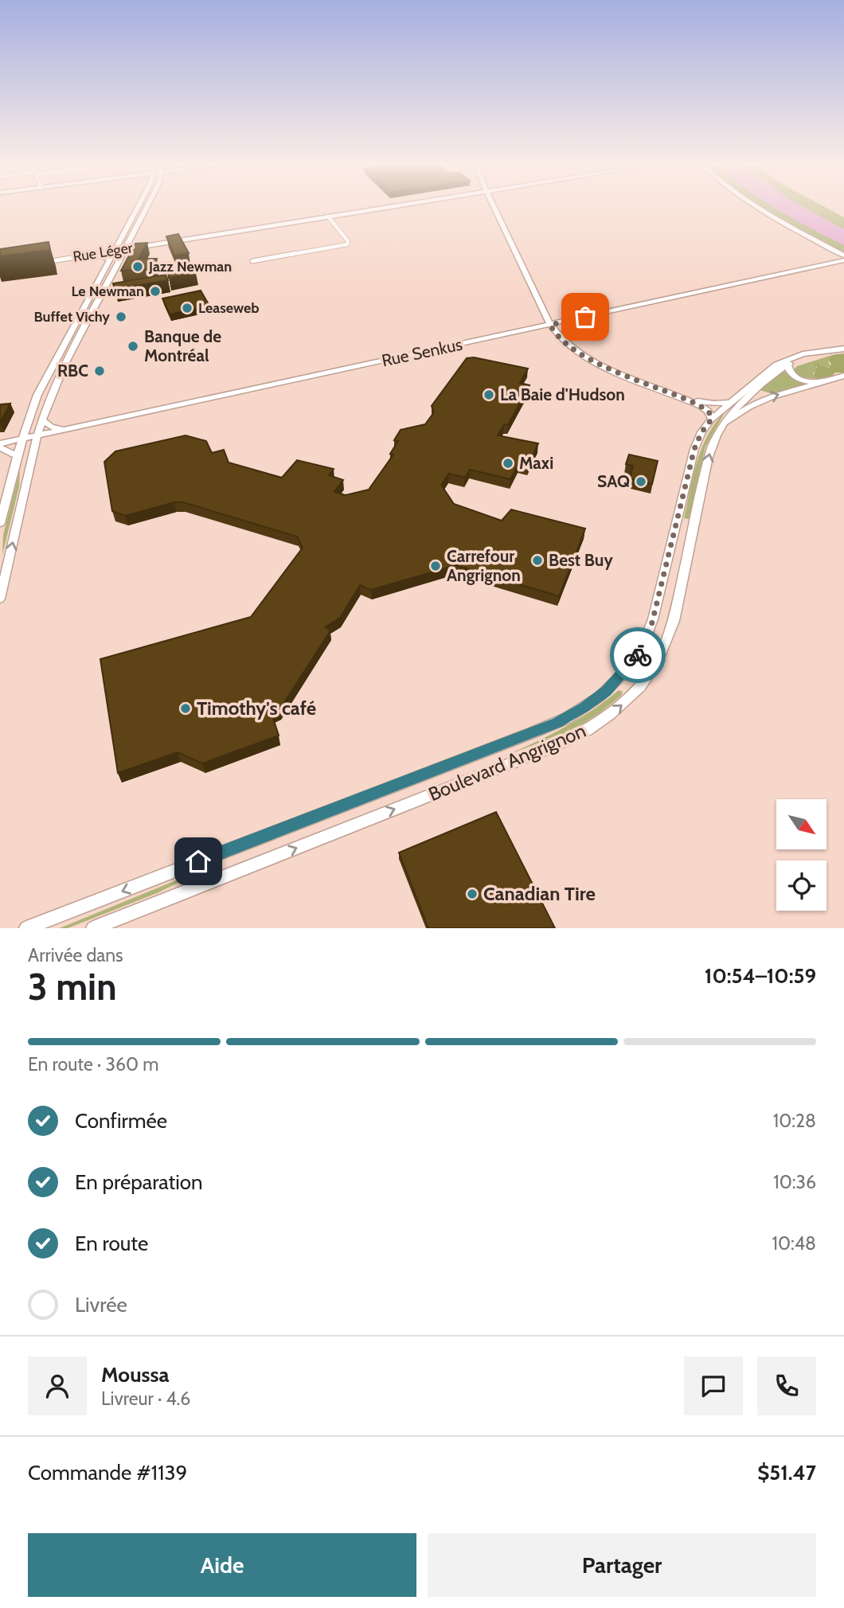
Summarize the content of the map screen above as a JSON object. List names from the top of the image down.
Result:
{
  "streets": {
    "main road": ["Rue Léger", "Rue Senkus", "Boulevard Angrignon"]
  },
  "places": [
    "Jazz Newman",
    "Le Newman",
    "Leaseweb",
    "Buffet Vichy",
    "Banque de Montréal",
    "RBC",
    "La Baie d'Hudson",
    "Maxi",
    "SAQ",
    "Best Buy",
    "Carrefour Angrignon",
    "Timothy's café",
    "Canadian Tire"
  ],
  "north": "bottom right",
  "page": {
    "heading": ["3 min", "Arrivée dans", "10:54–10:59"],
    "panel": [
      "Moussa",
      "Livreur · 4.6",
      "Commande #1139",
      "$51.47"
    ],
    "bar": "En route · 360 m",
    "list": [
      ["Confirmée", "10:28"],
      ["En préparation", "10:36"],
      ["En route", "10:48"],
      "Livrée"
    ],
    "buttons": ["Aide", "Partager"]
  }
}
